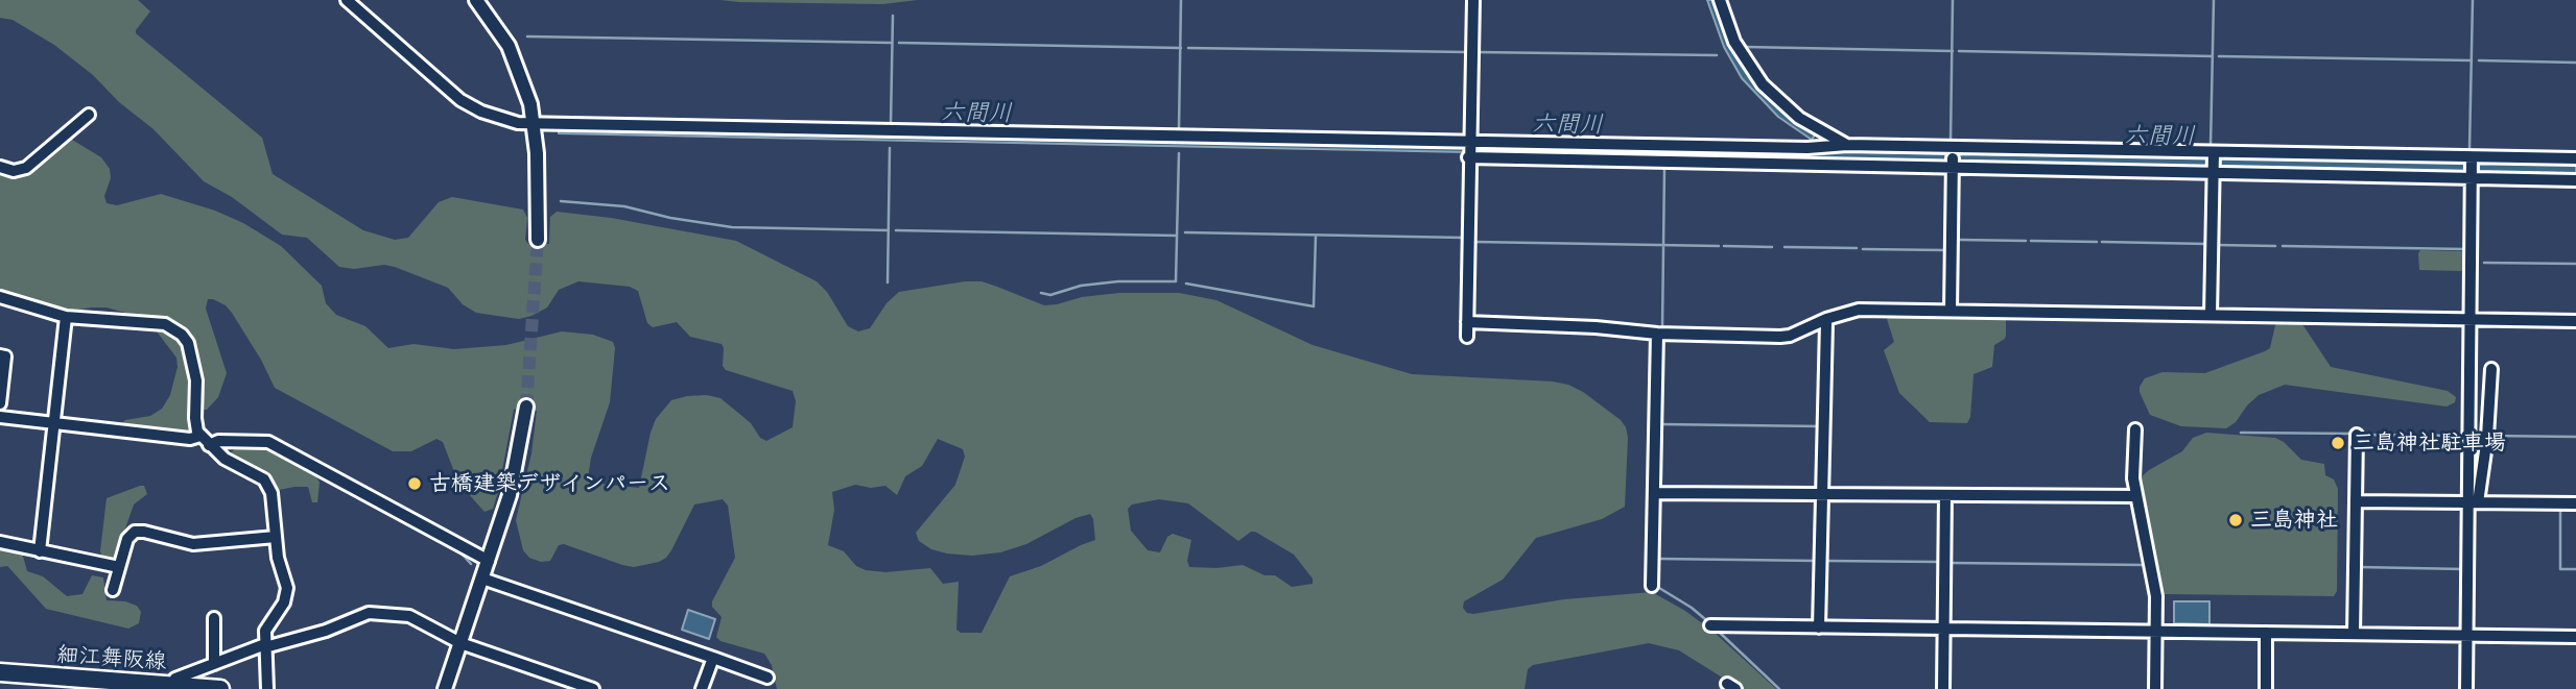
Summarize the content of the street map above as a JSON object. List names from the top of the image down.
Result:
{
  "streets": {
    "main road": ["細江舞阪線"]
  },
  "water": ["六間川"],
  "places": ["三島神社駐車場", "古橋建築デザインパース", "三島神社"]
}
